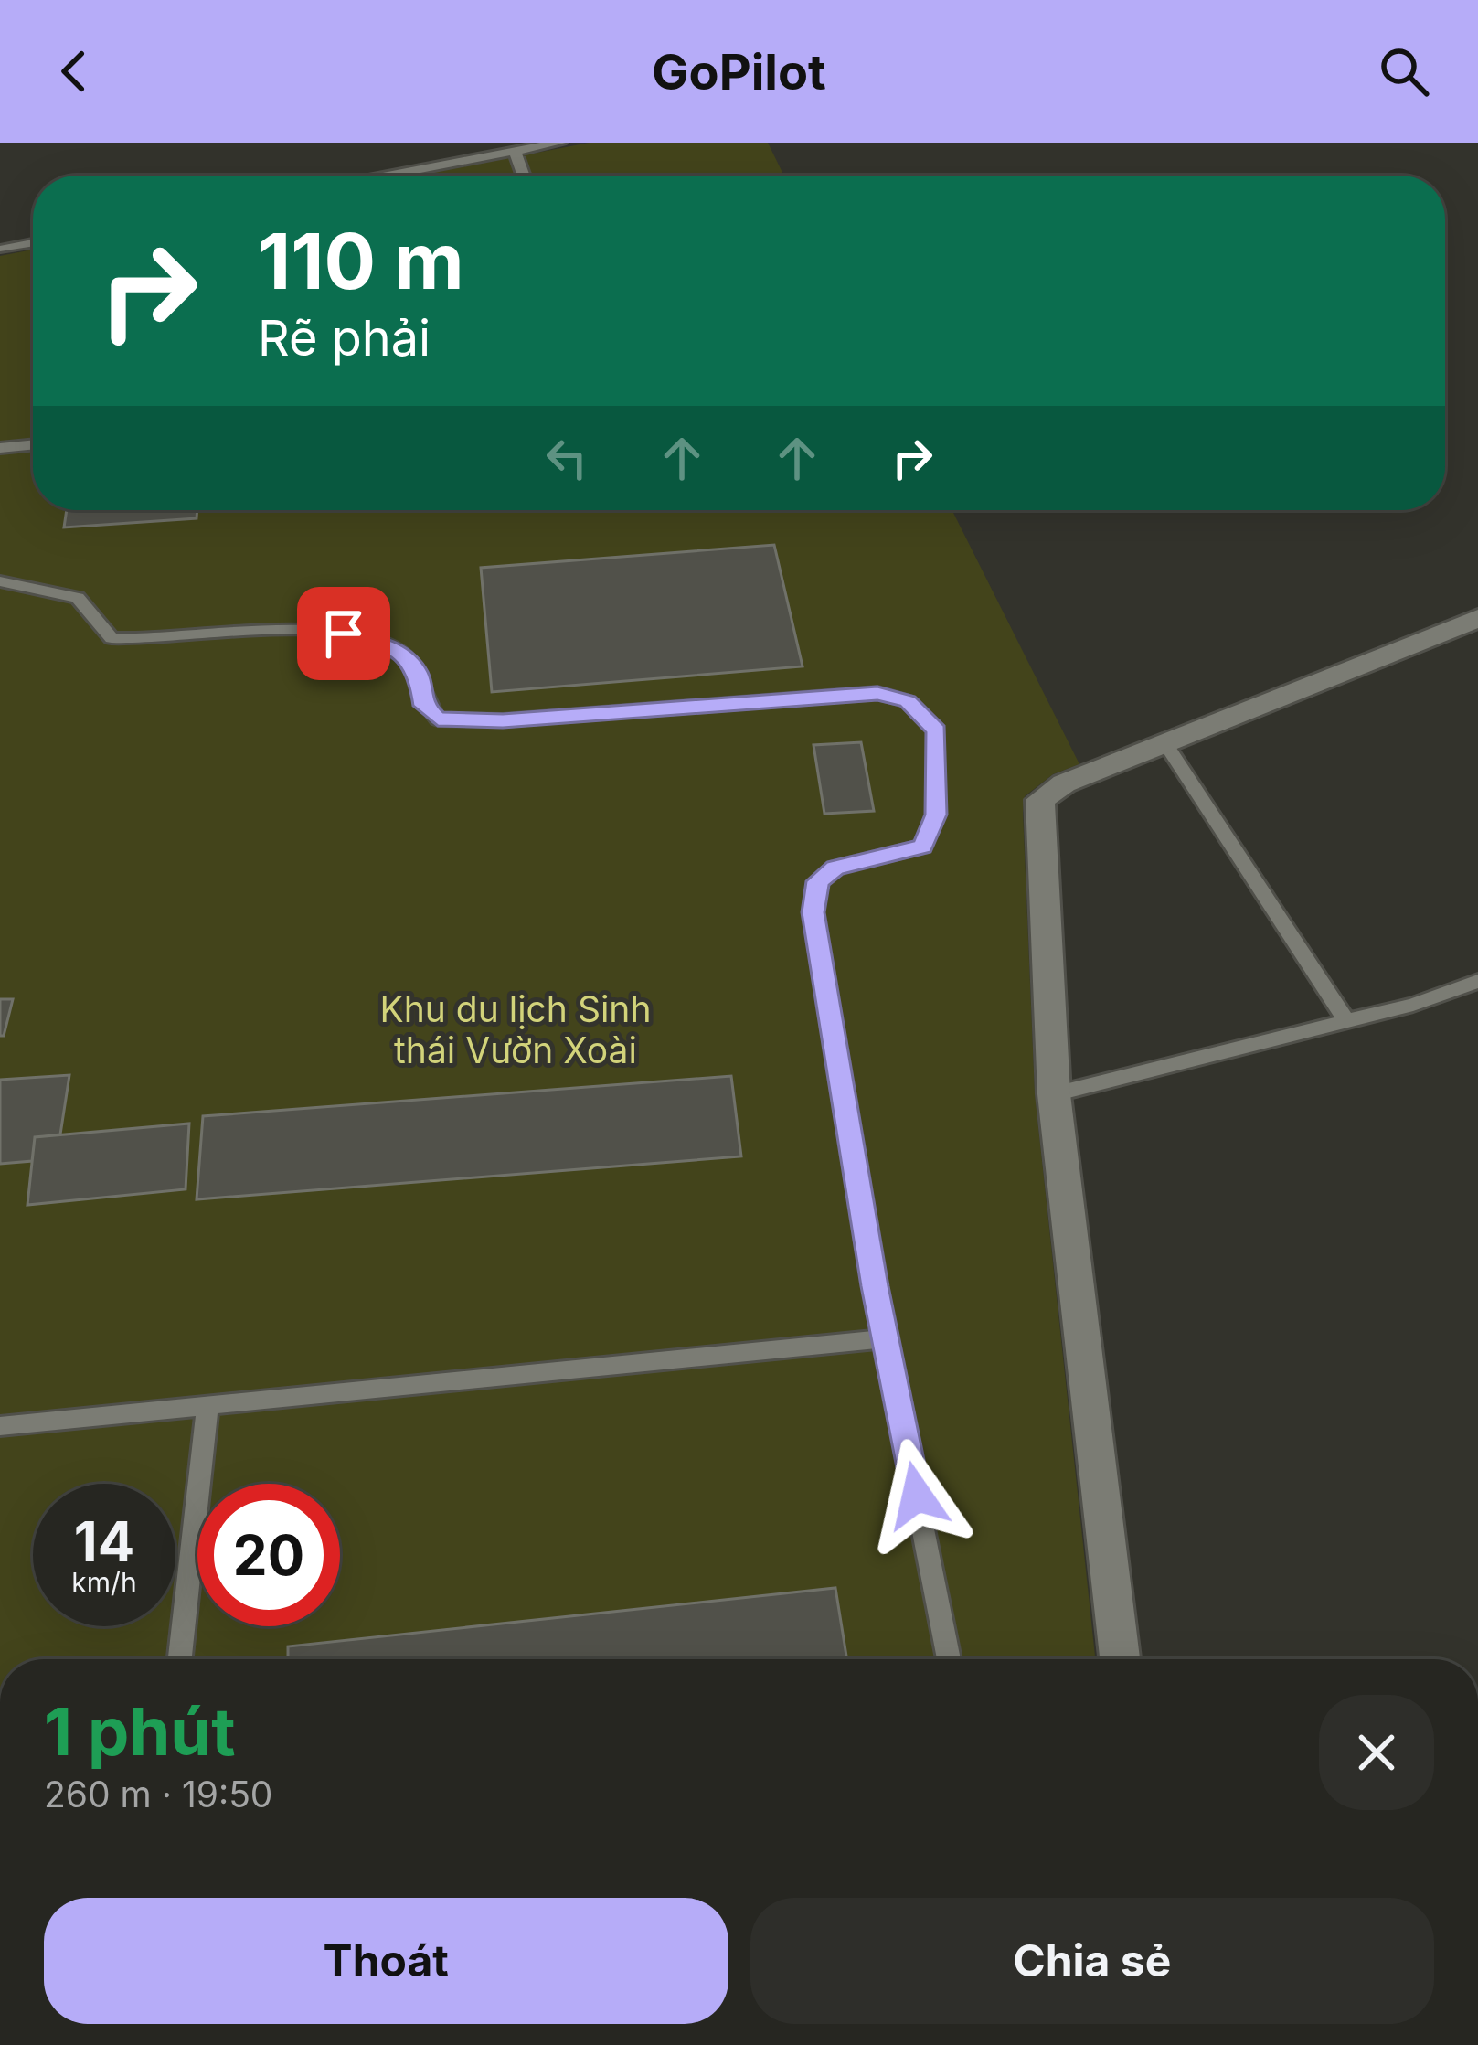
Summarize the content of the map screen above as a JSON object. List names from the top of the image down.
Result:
{
  "parks": ["Khu du lịch Sinh thái Vườn Xoài"],
  "page": {
    "header": "GoPilot",
    "turn": ["110 m", "Rẽ phải"],
    "speed": "14 km/h",
    "limit": "20",
    "heading": ["1 phút", "260 m · 19:50"],
    "buttons": ["Thoát", "Chia sẻ"]
  }
}
